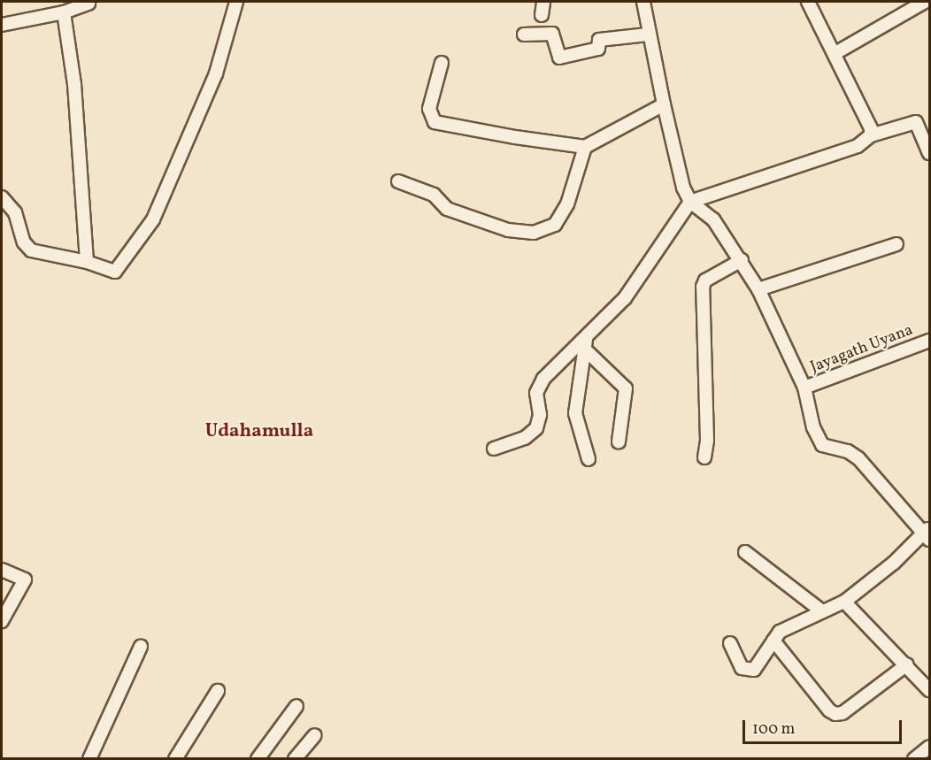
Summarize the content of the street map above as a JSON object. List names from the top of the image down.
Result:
{
  "streets": {
    "street": ["Jayagath Uyana"]
  },
  "districts": ["Udahamulla"],
  "scale_bar": "100 m"
}
